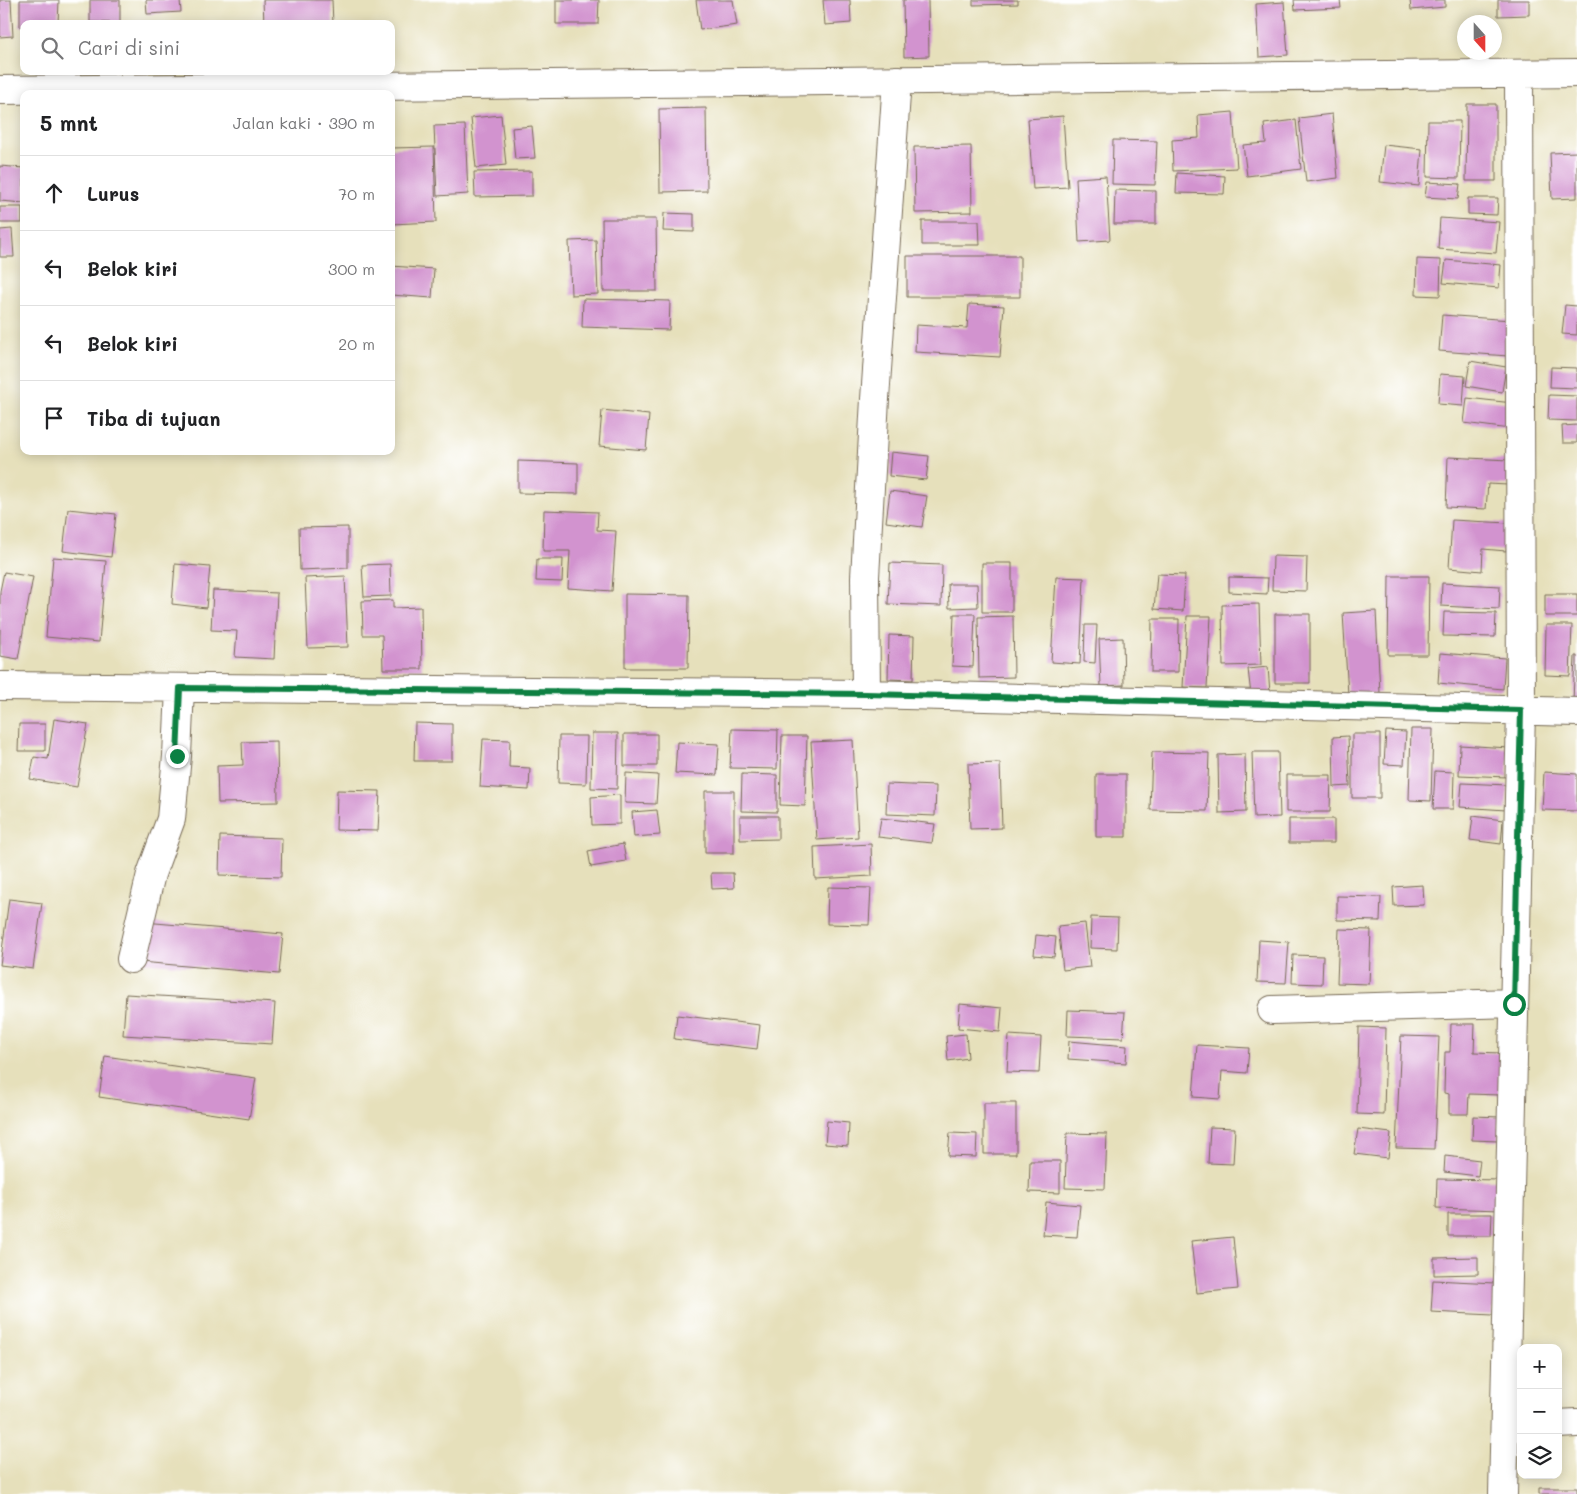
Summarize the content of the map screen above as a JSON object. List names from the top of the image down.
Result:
{
  "north": "bottom",
  "page": {
    "search": "Cari di sini",
    "heading": ["5 mnt", "Jalan kaki · 390 m"],
    "list": [
      ["Lurus", "70 m"],
      ["Belok kiri", "300 m"],
      ["Belok kiri", "20 m"],
      "Tiba di tujuan"
    ],
    "map_buttons": ["+", "−"]
  }
}
